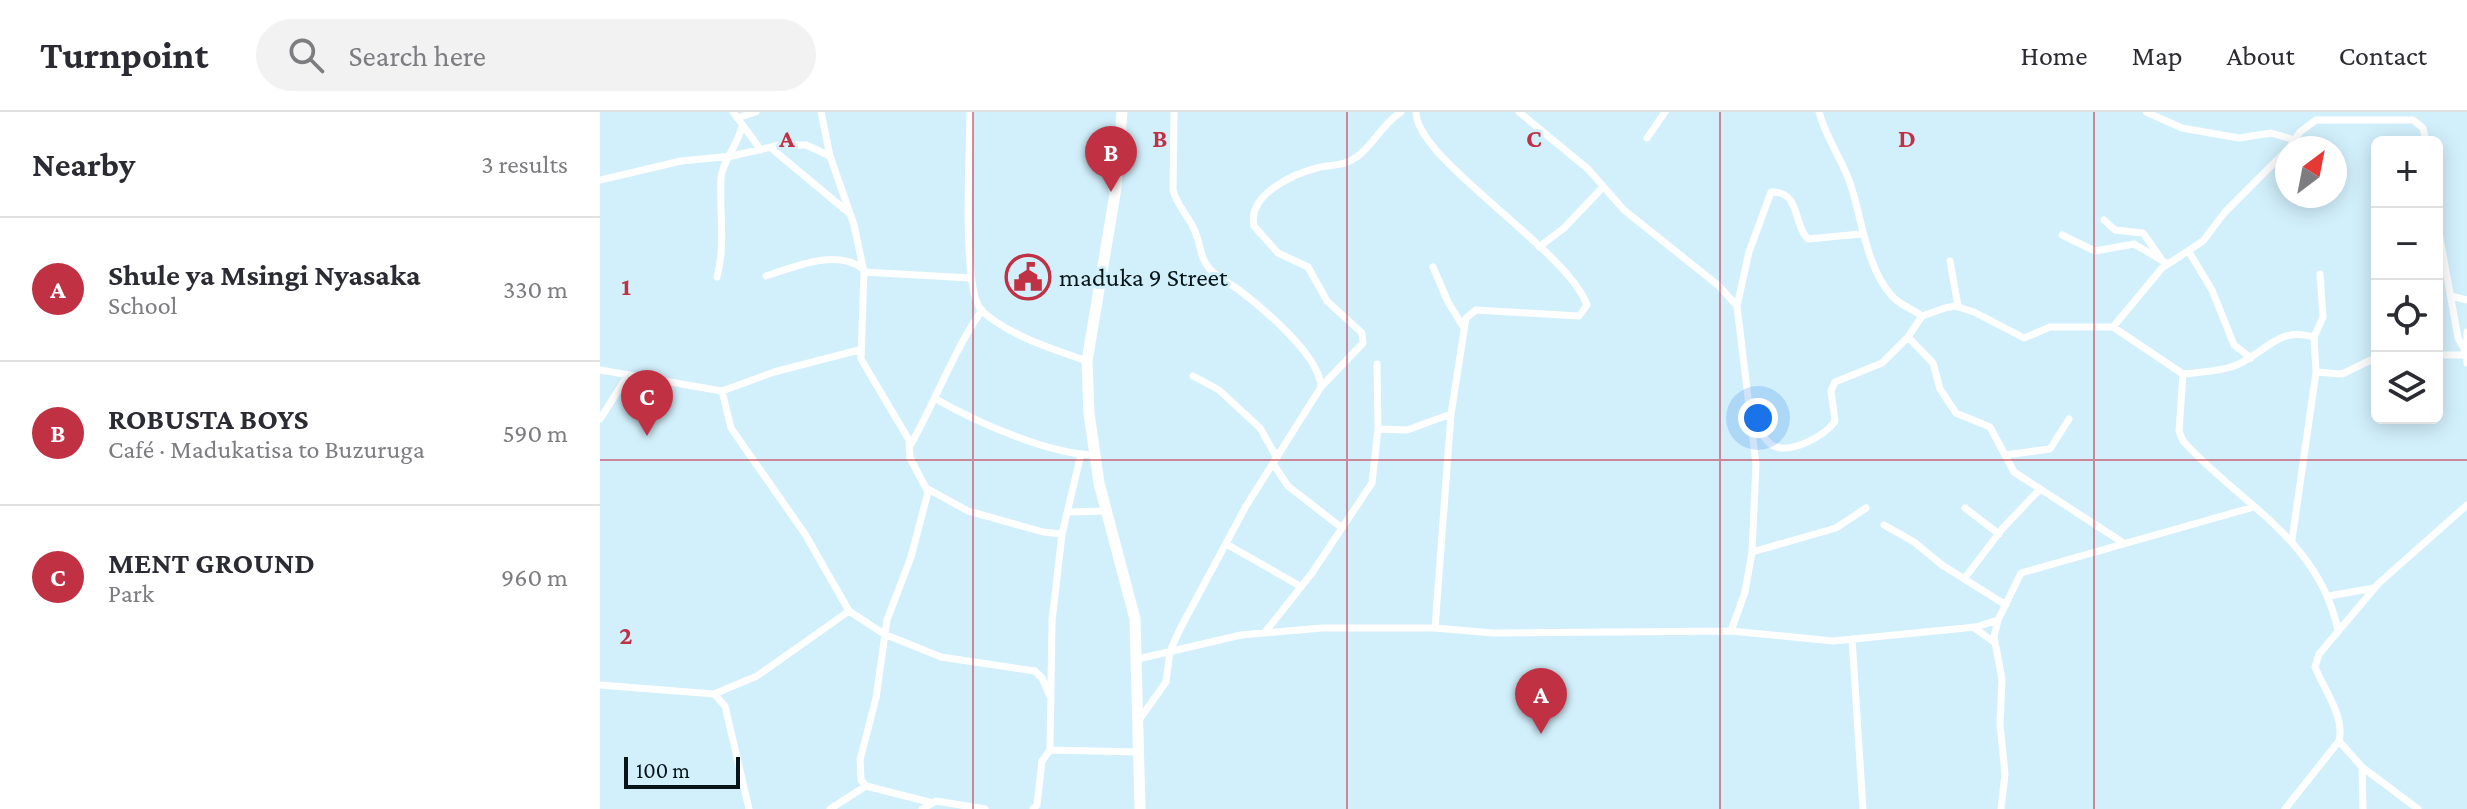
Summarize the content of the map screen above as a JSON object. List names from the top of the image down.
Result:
{
  "places": {
    "public building": ["maduka 9 Street"]
  },
  "scale_bar": "100 m",
  "north": "top right",
  "page": {
    "header": "Turnpoint",
    "search": "Search here",
    "nav": [
      "Home",
      "Map",
      "About",
      "Contact"
    ],
    "heading": ["Nearby", "3 results"],
    "pins": ["B", "C", "A"],
    "map_buttons": ["+", "−"],
    "list": [
      {
        "mark": "A",
        "name": "Shule ya Msingi Nyasaka",
        "note": "School",
        "value": "330 m"
      },
      {
        "mark": "B",
        "name": "ROBUSTA BOYS",
        "note": "Café · Madukatisa to Buzuruga",
        "value": "590 m"
      },
      {
        "mark": "C",
        "name": "MENT GROUND",
        "note": "Park",
        "value": "960 m"
      }
    ],
    "scale": "100 m"
  },
  "grid": {
    "columns": [
      "A",
      "B",
      "C",
      "D"
    ],
    "rows": ["1", "2"]
  }
}
